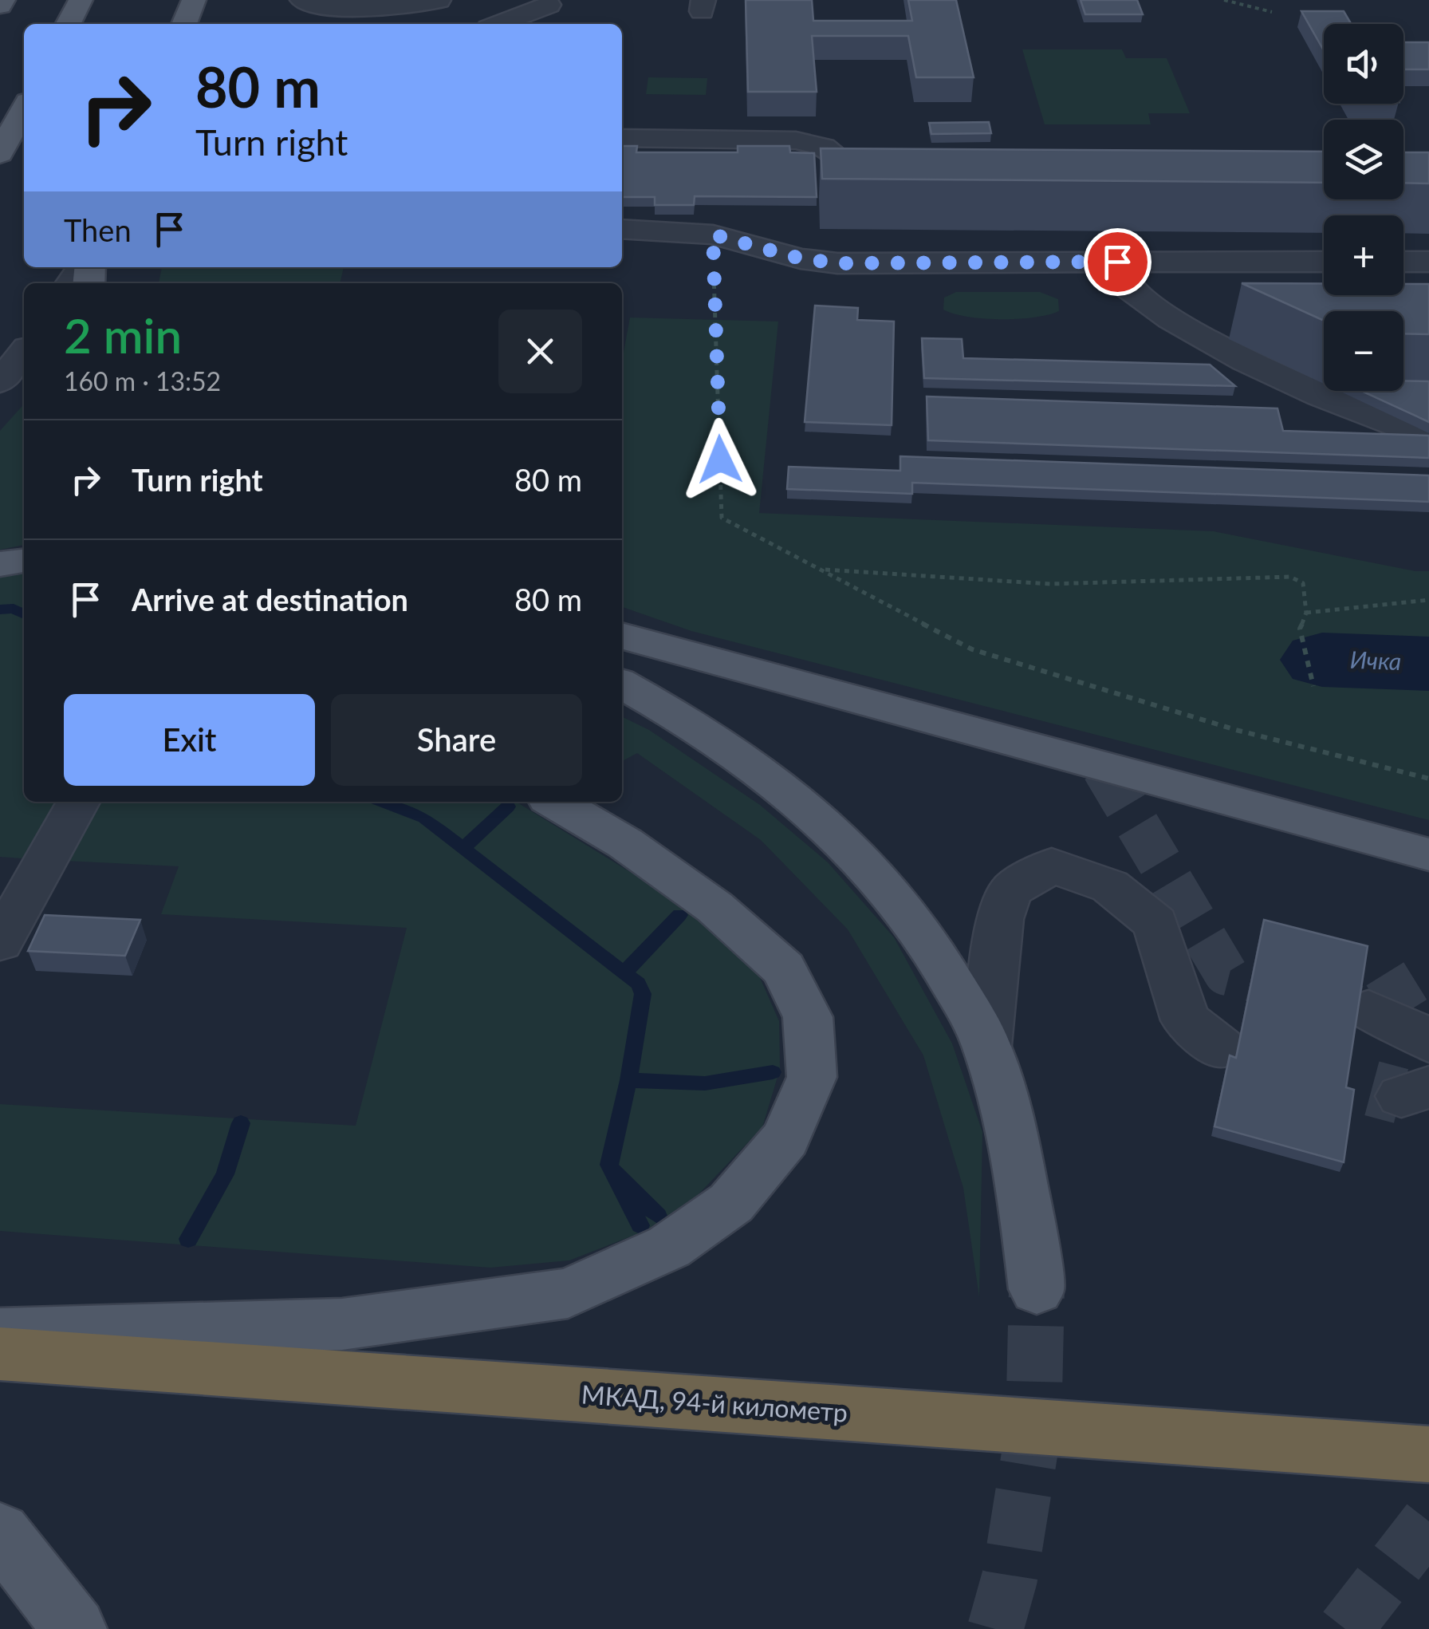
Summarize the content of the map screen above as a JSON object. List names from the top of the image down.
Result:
{
  "streets": {
    "highway": ["МКАД, 94-й километр"]
  },
  "water": ["Ичка"],
  "page": {
    "map_buttons": ["+", "−"],
    "turn": ["80 m", "Turn right"],
    "then": "Then",
    "heading": ["2 min", "160 m · 13:52"],
    "list": [
      {
        "name": "Turn right",
        "value": "80 m"
      },
      {
        "name": "Arrive at destination",
        "value": "80 m"
      }
    ],
    "buttons": ["Exit", "Share"]
  }
}
